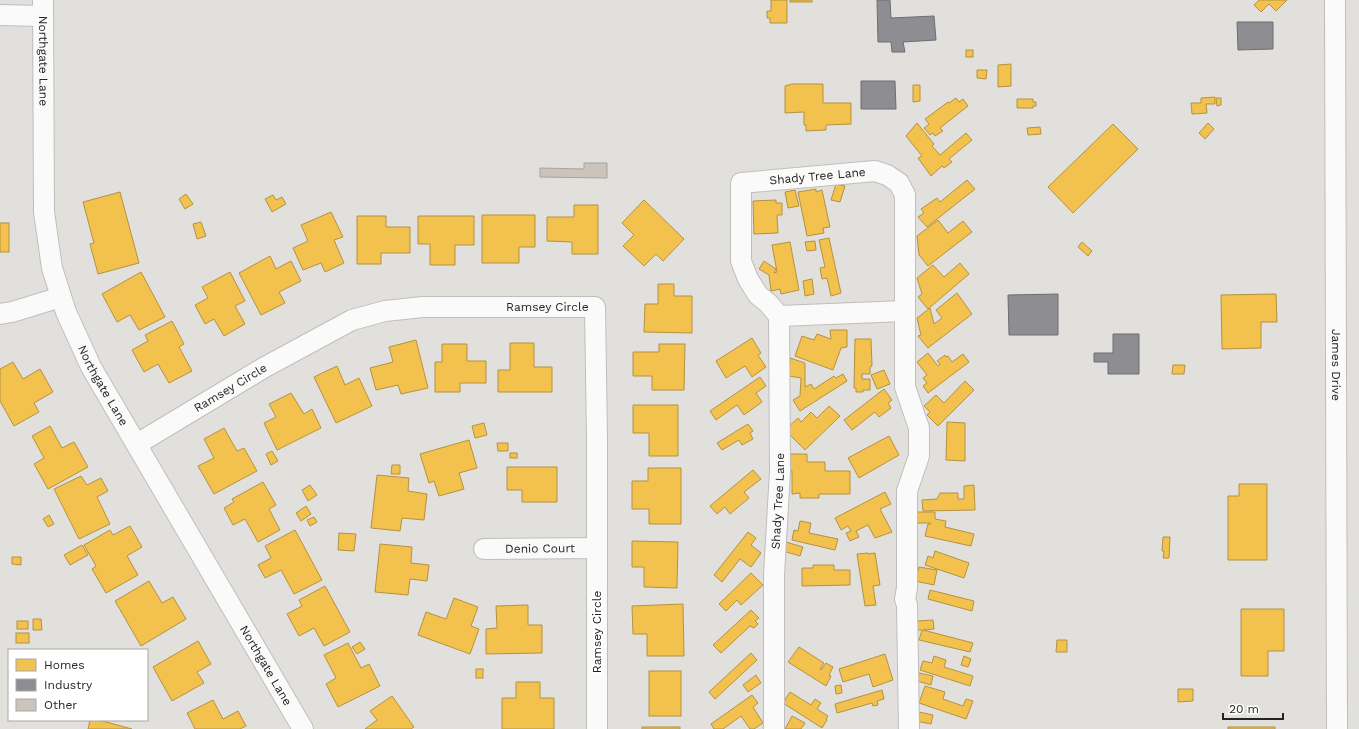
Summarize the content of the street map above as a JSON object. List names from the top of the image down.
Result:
{
  "streets": {
    "street": [
      "Northgate Lane",
      "Shady Tree Lane",
      "Ramsey Circle",
      "James Drive",
      "Denio Court"
    ]
  },
  "crossings": [
    ["Northgate Lane", "Ramsey Circle"],
    ["Ramsey Circle", "Denio Court"]
  ],
  "legend": ["Homes", "Industry", "Other"],
  "scale_bar": "20 m"
}
